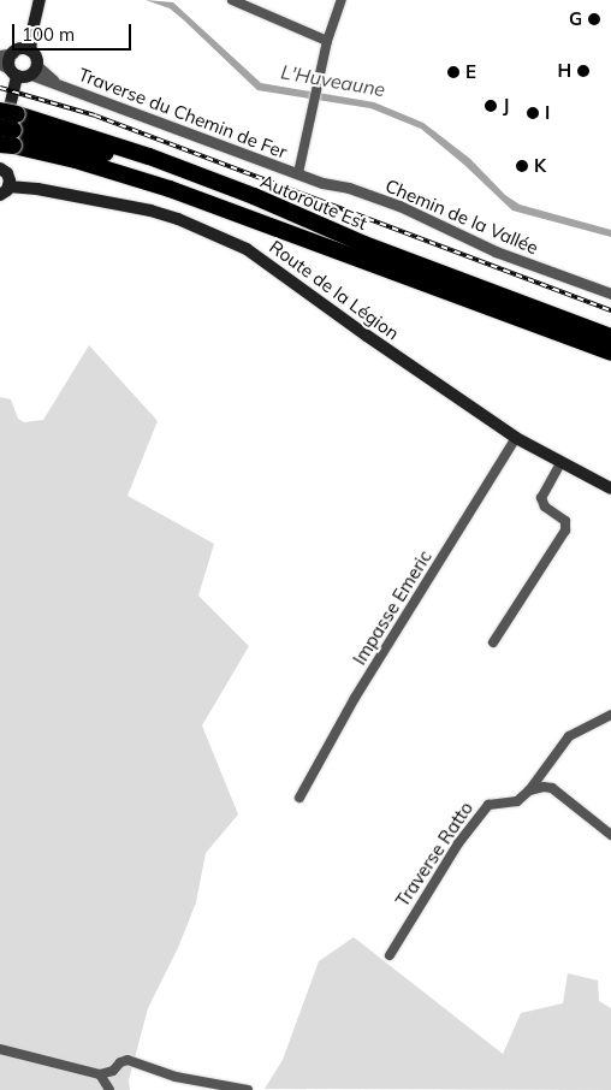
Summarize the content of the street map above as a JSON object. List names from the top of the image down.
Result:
{
  "streets": {
    "highway": ["Autoroute Est"],
    "main road": ["Route de la Légion"],
    "street": [
      "Traverse du Chemin de Fer",
      "Chemin de la Vallée",
      "Impasse Emeric",
      "Traverse Ratto"
    ]
  },
  "crossings": [
    ["Traverse du Chemin de Fer", "Chemin de la Vallée"],
    ["Route de la Légion", "Impasse Emeric"]
  ],
  "water": ["L'Huveaune"],
  "places": [
    "G",
    "H",
    "E",
    "J",
    "I",
    "K"
  ],
  "scale_bar": "100 m"
}
